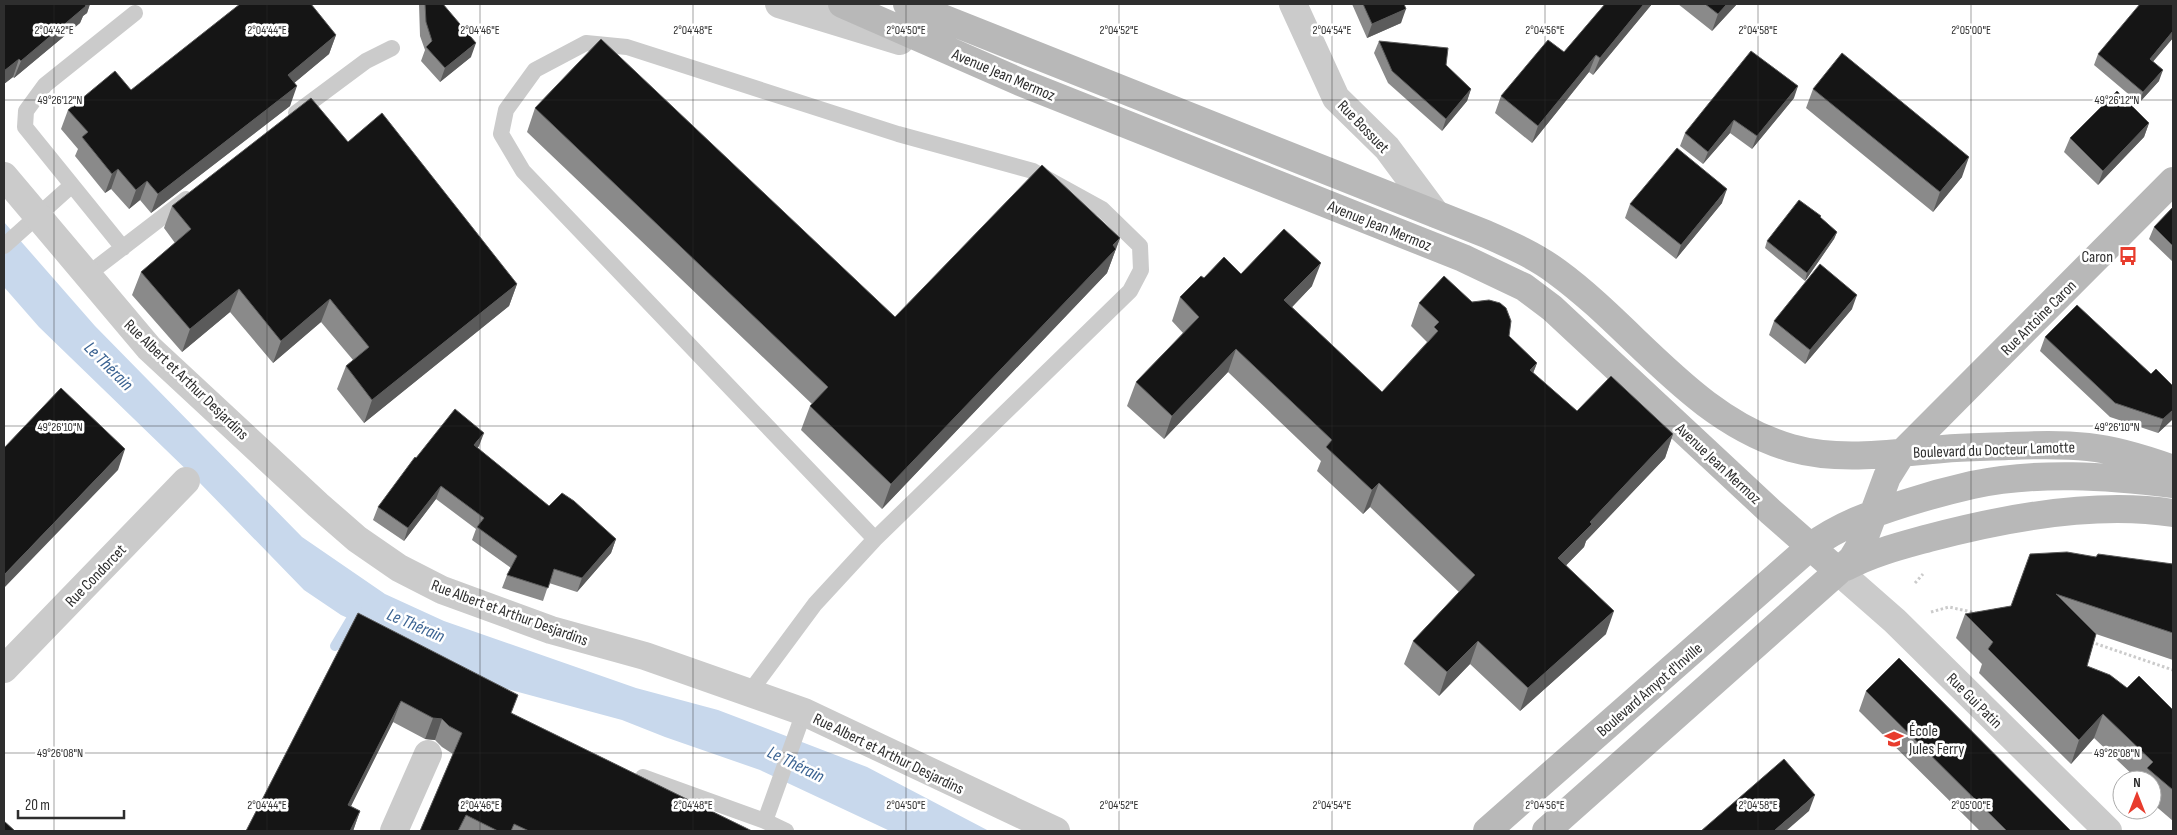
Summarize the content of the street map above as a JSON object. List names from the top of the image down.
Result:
{
  "streets": {
    "main road": [
      "Avenue Jean Mermoz",
      "Rue Antoine Caron",
      "Boulevard du Docteur Lamotte",
      "Boulevard Amyot d'Inville"
    ],
    "street": [
      "Rue Bossuet",
      "Rue Albert et Arthur Desjardins",
      "Rue Condorcet",
      "Rue Gui Patin"
    ]
  },
  "crossings": [
    ["Avenue Jean Mermoz", "Rue Bossuet"],
    ["Avenue Jean Mermoz", "Rue Antoine Caron"],
    ["Avenue Jean Mermoz", "Boulevard du Docteur Lamotte"],
    ["Avenue Jean Mermoz", "Boulevard Amyot d'Inville"],
    ["Avenue Jean Mermoz", "Rue Gui Patin"],
    ["Rue Antoine Caron", "Boulevard du Docteur Lamotte"],
    ["Rue Antoine Caron", "Rue Gui Patin"],
    ["Boulevard du Docteur Lamotte", "Boulevard Amyot d'Inville"]
  ],
  "water": ["Le Thérain"],
  "places": {
    "bus stop": ["Caron"],
    "school or university": ["École Jules Ferry"]
  },
  "scale_bar": "20 m",
  "north": "top",
  "coordinates": [
    "2°04'42\"E",
    "2°04'44\"E",
    "2°04'46\"E",
    "2°04'48\"E",
    "2°04'50\"E",
    "2°04'52\"E",
    "2°04'54\"E",
    "2°04'56\"E",
    "2°04'58\"E",
    "2°05'00\"E",
    "49°26'12\"N",
    "49°26'10\"N",
    "49°26'08\"N"
  ]
}
